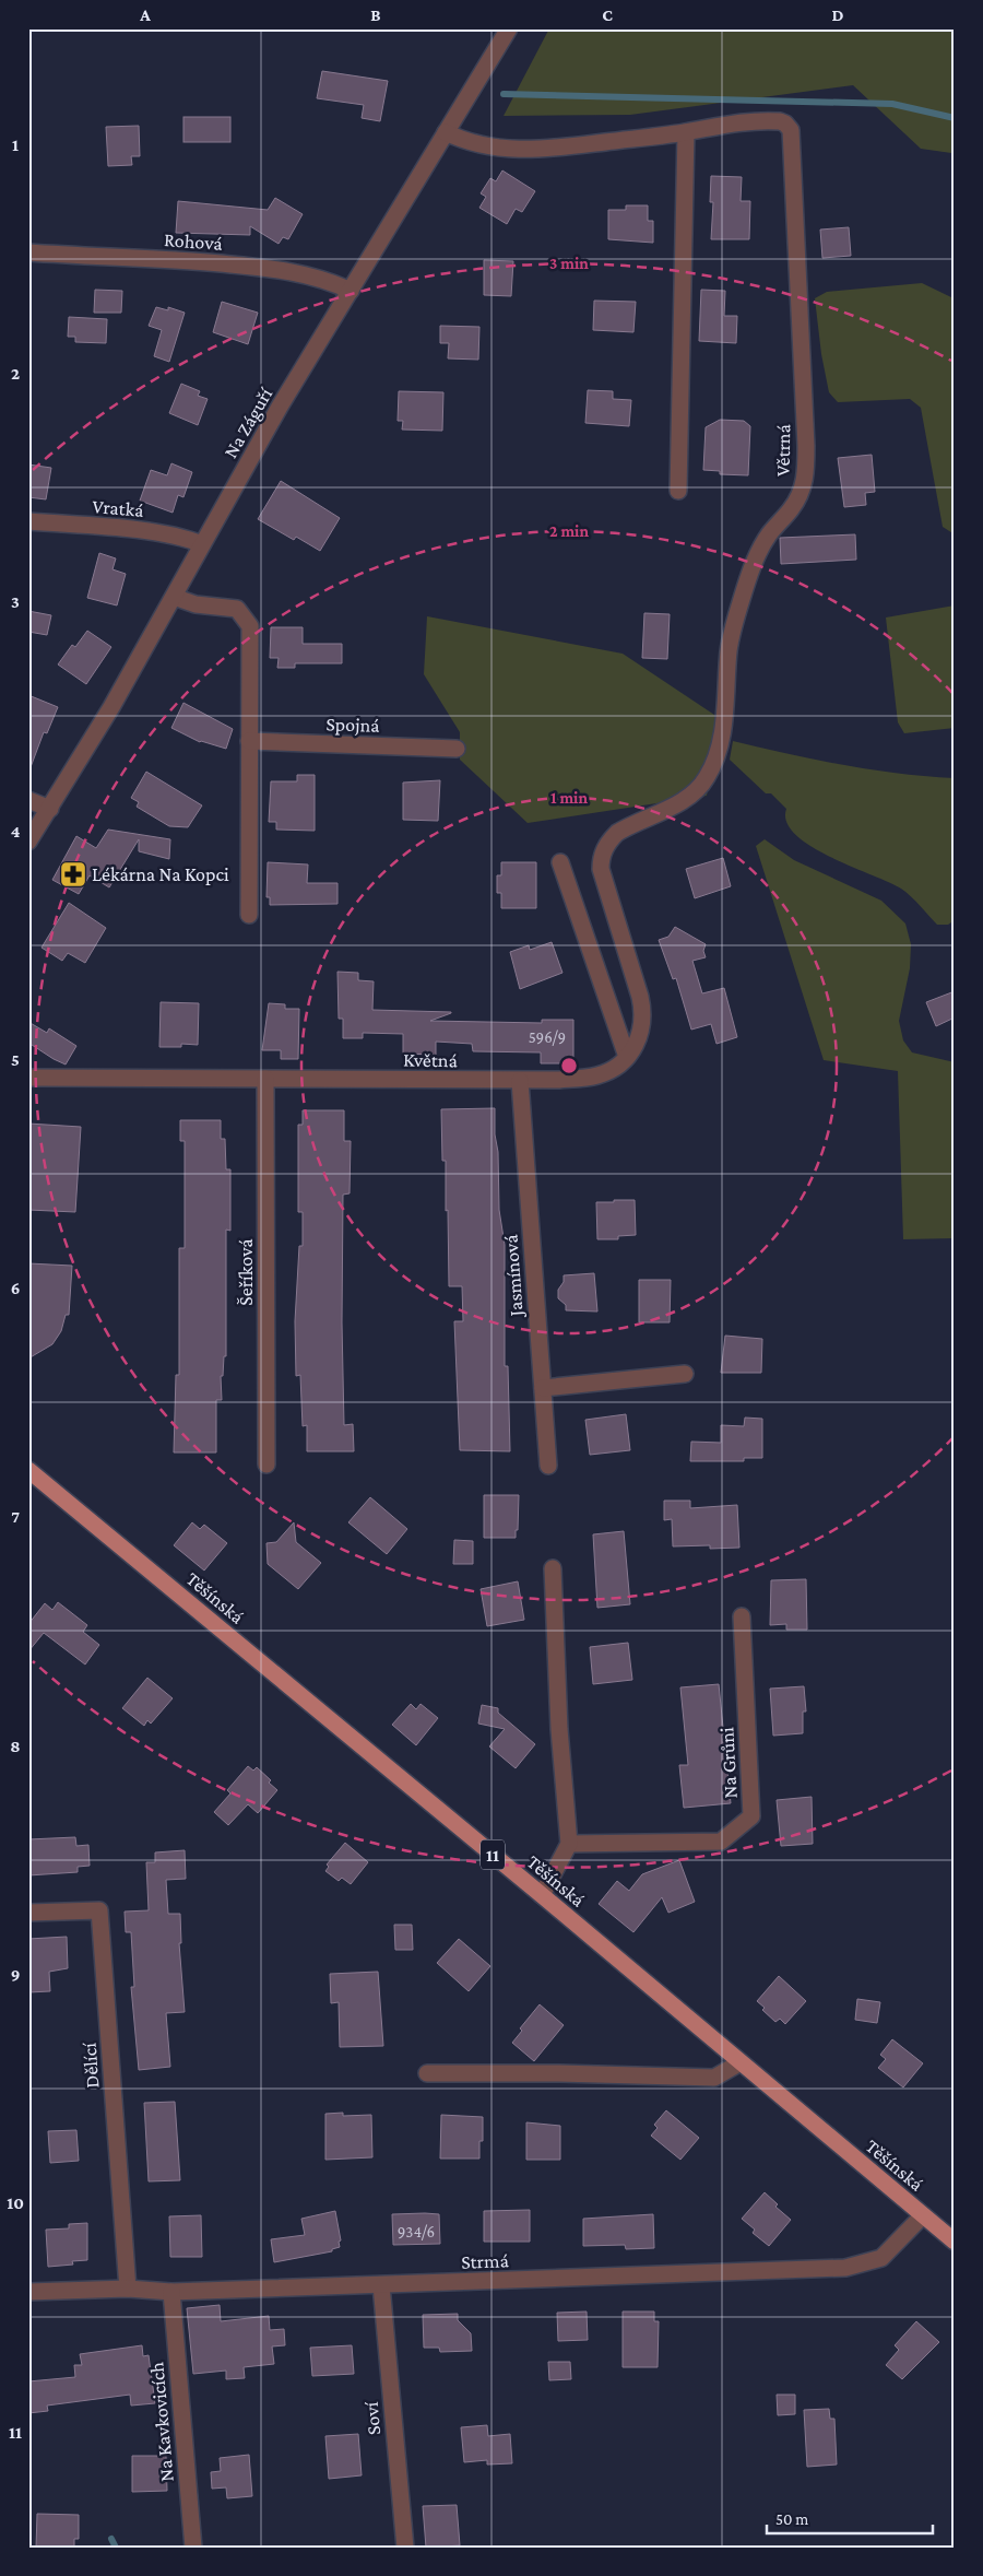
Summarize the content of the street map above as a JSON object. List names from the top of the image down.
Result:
{
  "streets": {
    "main road": ["Těšínská", "11"],
    "street": [
      "Rohová",
      "Na Záguří",
      "Větrná",
      "Vratká",
      "Spojná",
      "Květná",
      "Šeříková",
      "Jasmínová",
      "Na Grůni",
      "Dělící",
      "Strmá",
      "Soví",
      "Na Kavkovicích"
    ]
  },
  "crossings": [
    ["Rohová", "Na Záguří"],
    ["Na Záguří", "Větrná"],
    ["Na Záguří", "Vratká"],
    ["Větrná", "Květná"],
    ["Květná", "Šeříková"],
    ["Květná", "Jasmínová"],
    ["Těšínská", "Strmá"],
    ["Dělící", "Strmá"],
    ["Strmá", "Soví"],
    ["Strmá", "Na Kavkovicích"]
  ],
  "places": {
    "pharmacy": ["Lékárna Na Kopci"]
  },
  "house_numbers": ["596/9", "934/6"],
  "scale_bar": "50 m",
  "grid": {
    "columns": [
      "A",
      "B",
      "C",
      "D"
    ],
    "rows": [
      "1",
      "2",
      "3",
      "4",
      "5",
      "6",
      "7",
      "8",
      "9",
      "10",
      "11"
    ]
  },
  "rings": ["3 min", "2 min", "1 min"]
}
